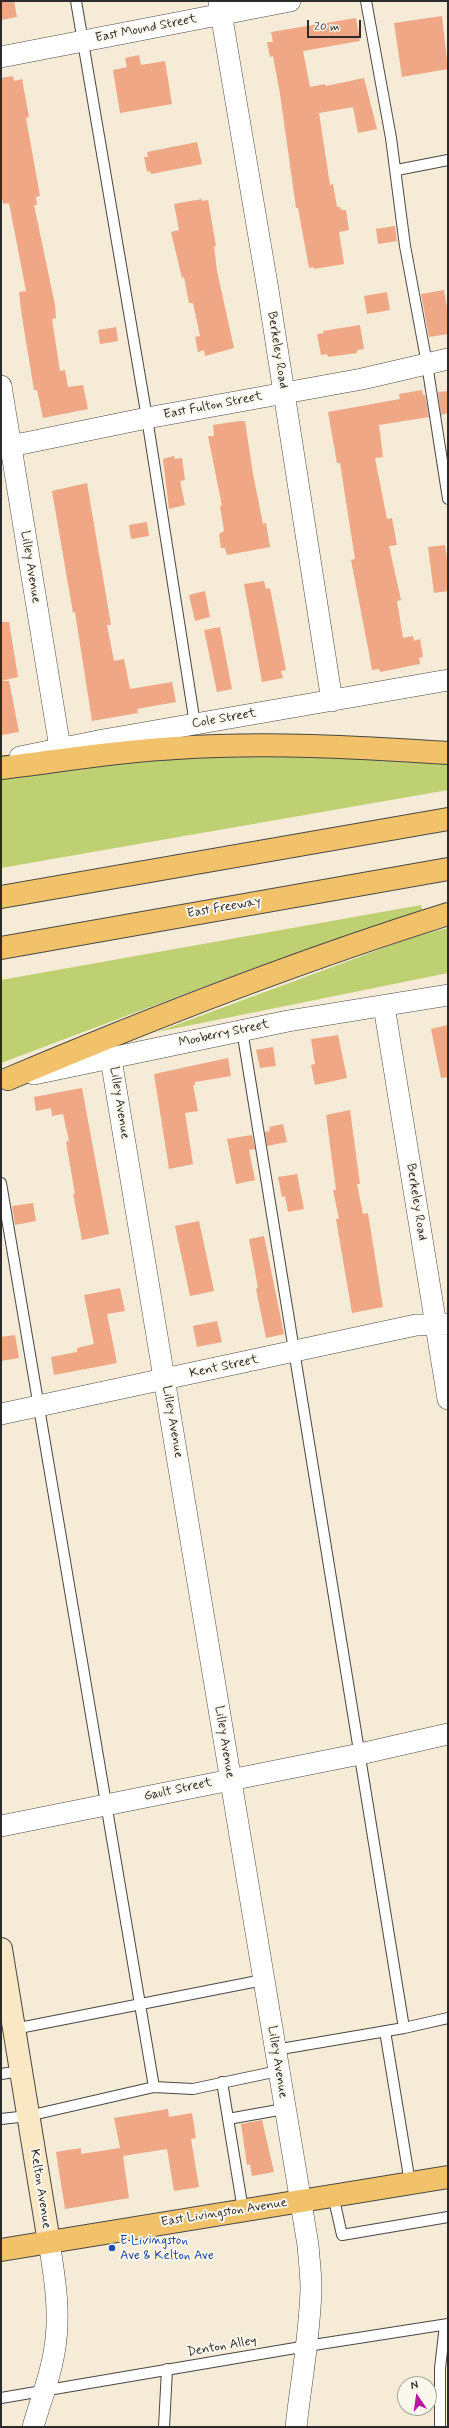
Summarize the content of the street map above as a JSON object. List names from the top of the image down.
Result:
{
  "streets": {
    "main road": ["East Freeway", "Kelton Avenue", "East Livingston Avenue"],
    "street": [
      "East Mound Street",
      "Berkeley Road",
      "East Fulton Street",
      "Lilley Avenue",
      "Cole Street",
      "Mooberry Street",
      "Kent Street",
      "Gault Street"
    ],
    "lane": ["Denton Alley"]
  },
  "crossings": [
    ["East Mound Street", "Berkeley Road"],
    ["Berkeley Road", "East Fulton Street"],
    ["Berkeley Road", "Cole Street"],
    ["Berkeley Road", "Mooberry Street"],
    ["Berkeley Road", "Kent Street"],
    ["East Fulton Street", "Lilley Avenue"],
    ["Lilley Avenue", "Cole Street"],
    ["Lilley Avenue", "Mooberry Street"],
    ["Lilley Avenue", "Kent Street"],
    ["Lilley Avenue", "Gault Street"],
    ["Lilley Avenue", "East Livingston Avenue"],
    ["Lilley Avenue", "Denton Alley"],
    ["Kelton Avenue", "East Livingston Avenue"],
    ["Kelton Avenue", "Denton Alley"]
  ],
  "places": ["E Livingston Ave & Kelton Ave"],
  "scale_bar": "20 m",
  "north": "top"
}
